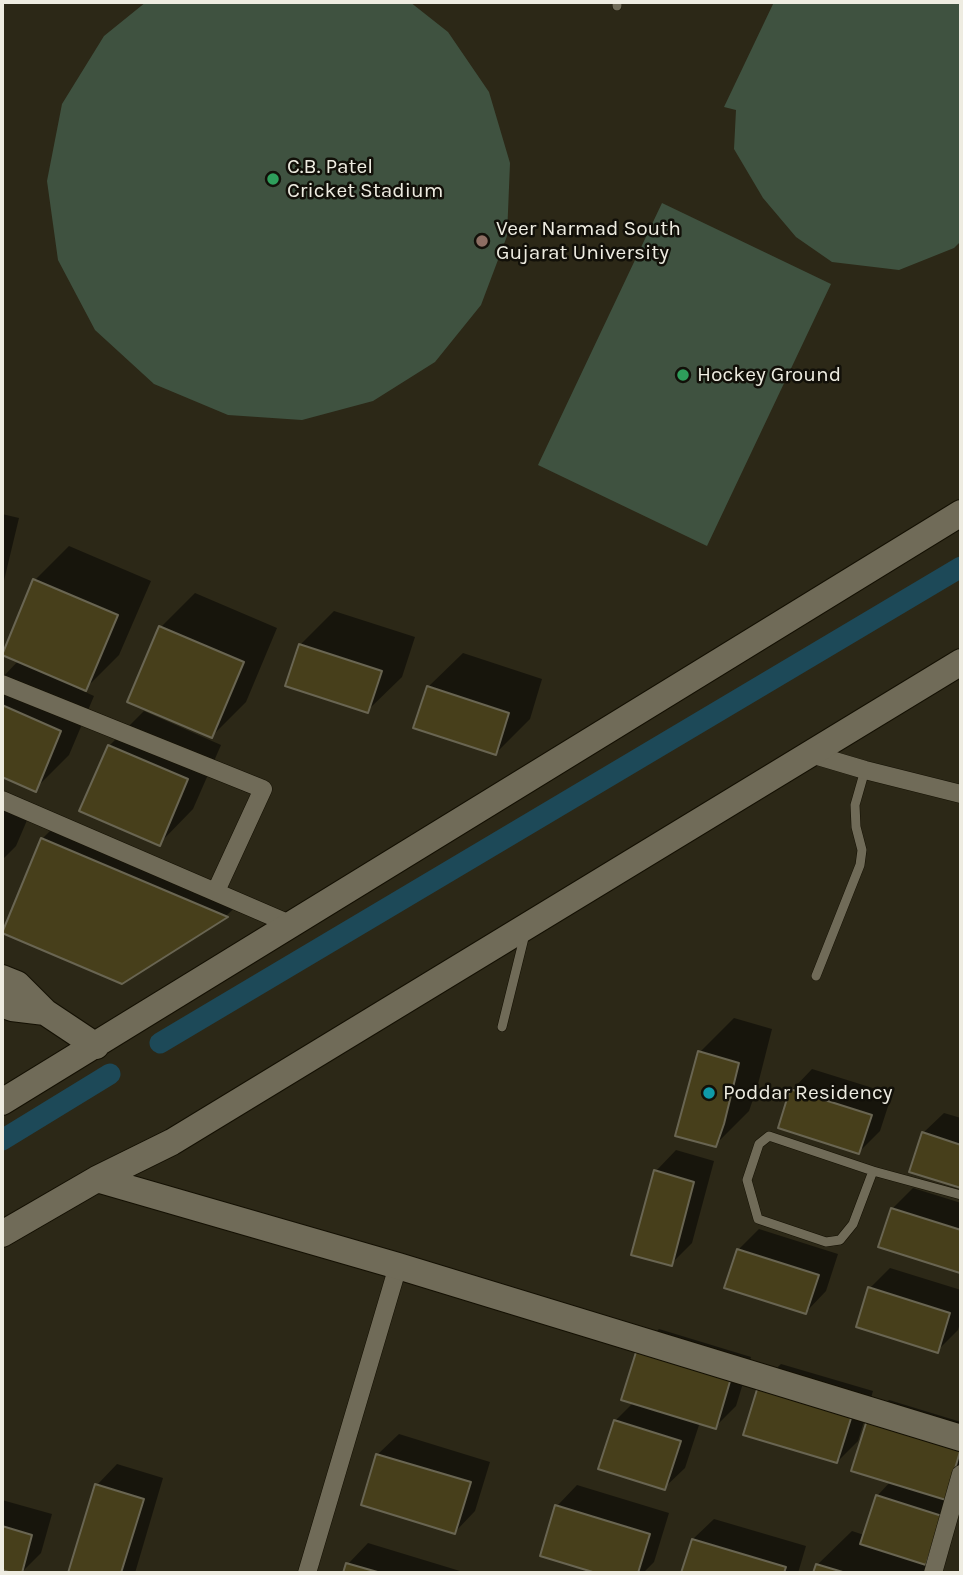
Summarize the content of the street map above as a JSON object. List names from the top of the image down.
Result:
{
  "places": [
    "C.B. Patel Cricket Stadium",
    "Veer Narmad South Gujarat University",
    "Hockey Ground",
    "Poddar Residency"
  ]
}
